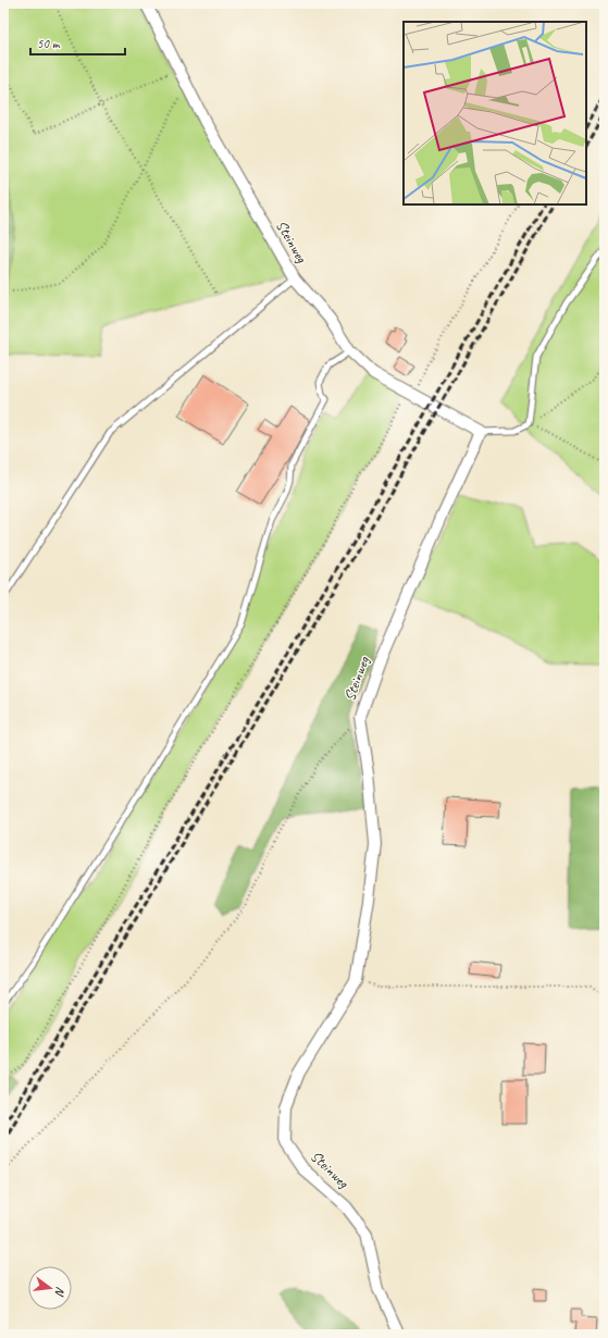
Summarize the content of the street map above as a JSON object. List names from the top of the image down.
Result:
{
  "streets": {
    "street": ["Steinweg"]
  },
  "scale_bar": "50 m",
  "north": "right"
}
